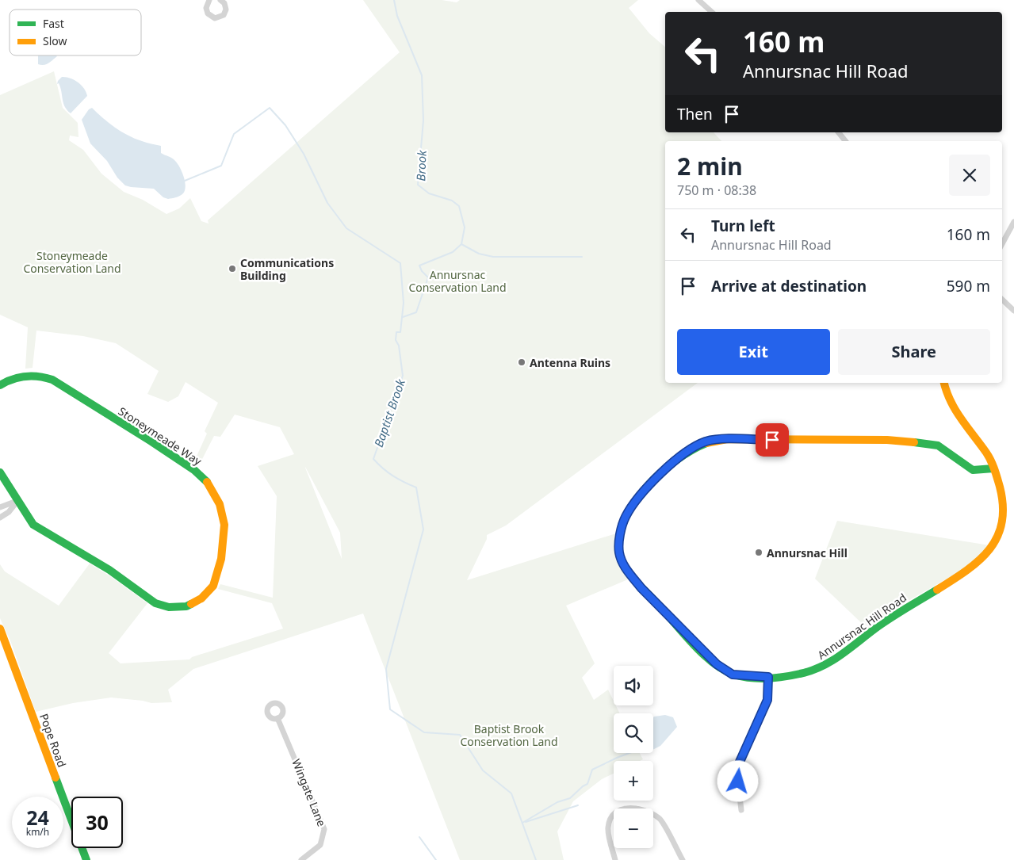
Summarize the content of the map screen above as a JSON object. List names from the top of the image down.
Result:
{
  "streets": {
    "street": [
      "Stoneymeade Way",
      "Annursnac Hill Road",
      "Pope Road",
      "Wingate Lane"
    ]
  },
  "water": ["Brook", "Baptist Brook"],
  "parks": ["Stoneymeade Conservation Land", "Annursnac Conservation Land", "Baptist Brook Conservation Land"],
  "places": ["Communications Building", "Antenna Ruins", "Annursnac Hill"],
  "legend": ["Fast", "Slow"],
  "page": {
    "turn": ["160 m", "Annursnac Hill Road"],
    "then": "Then",
    "heading": ["2 min", "750 m · 08:38"],
    "list": [
      {
        "name": "Turn left",
        "note": "Annursnac Hill Road",
        "value": "160 m"
      },
      {
        "name": "Arrive at destination",
        "value": "590 m"
      }
    ],
    "buttons": ["Exit", "Share"],
    "map_buttons": ["+", "−"],
    "speed": "24 km/h",
    "limit": "30"
  }
}
